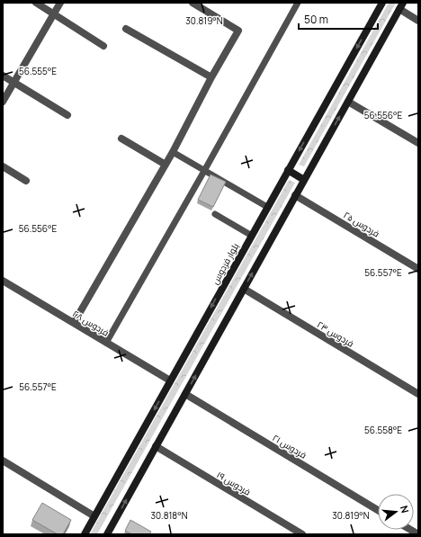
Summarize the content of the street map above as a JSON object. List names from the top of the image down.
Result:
{
  "streets": {
    "main road": ["بلوار فردوس"],
    "street": [
      "فردوس ۲۵",
      "فردوس ۲۸",
      "فردوس ۲۳",
      "فردوس ۲۱",
      "فردوس ۱۹"
    ]
  },
  "crossings": [
    ["بلوار فردوس", "فردوس ۲۸"]
  ],
  "scale_bar": "50 m",
  "north": "right",
  "coordinates": [
    "30.819°N",
    "56.555°E",
    "56.556°E",
    "56.557°E",
    "56.558°E",
    "30.818°N"
  ]
}
